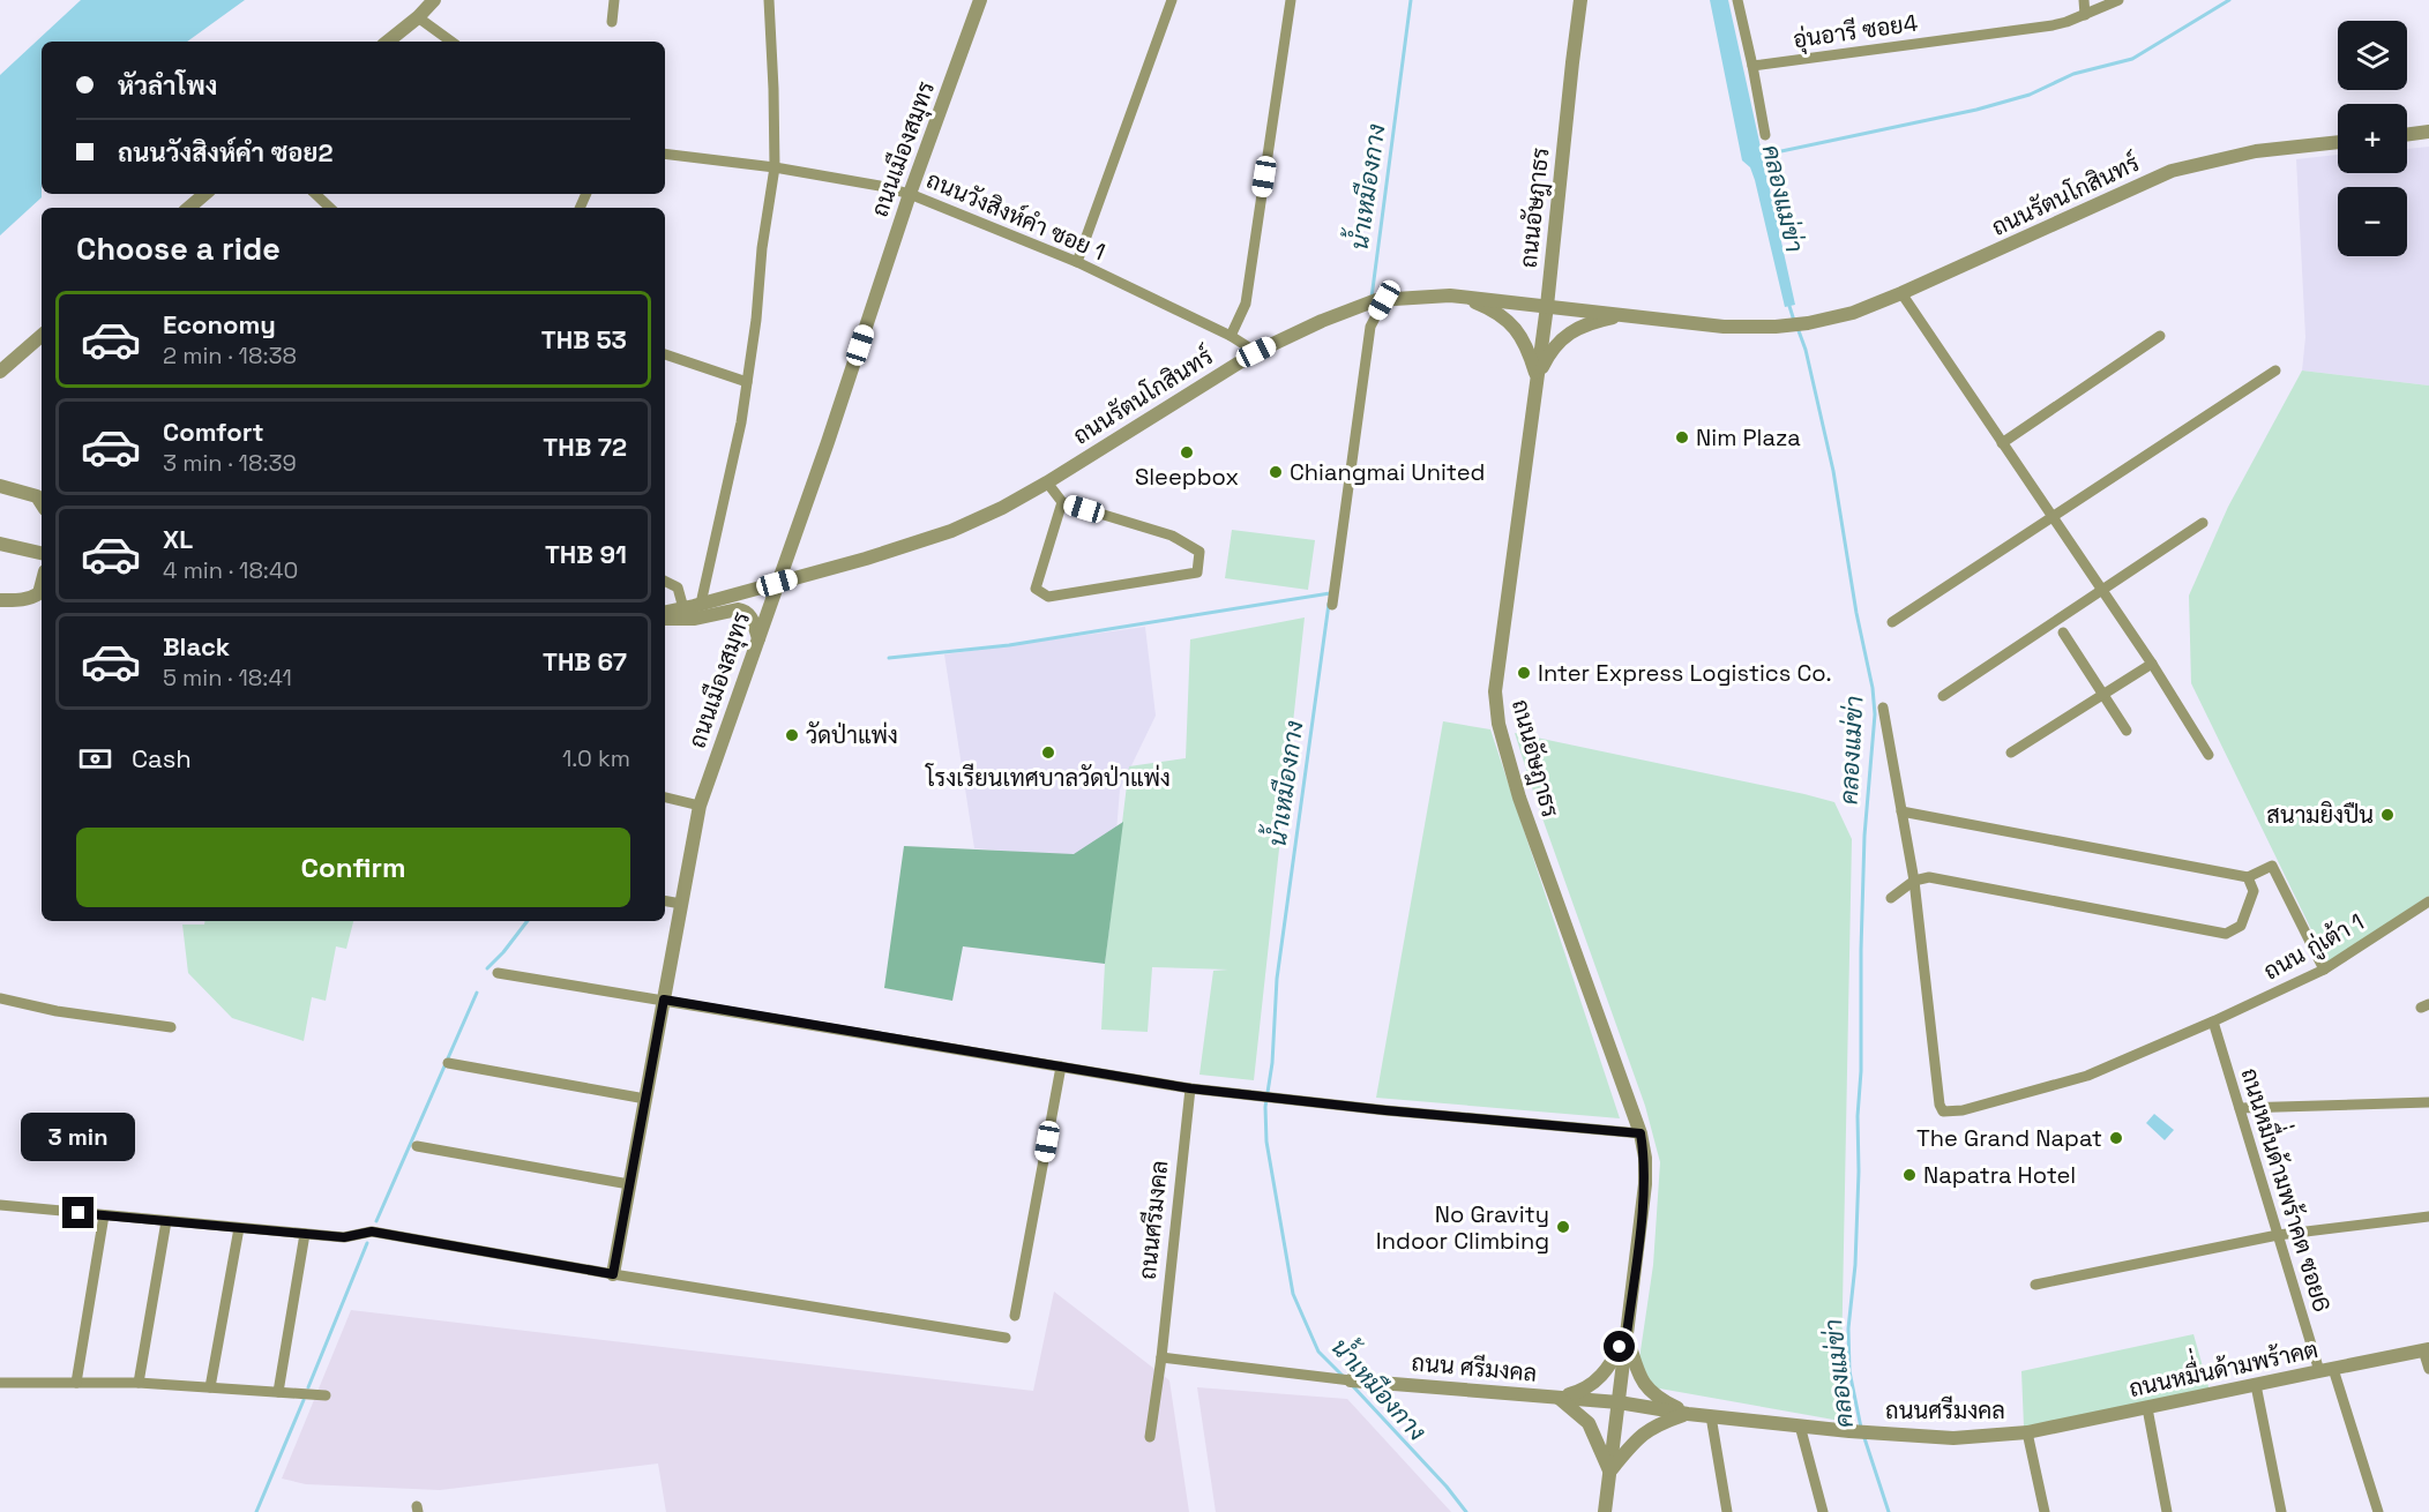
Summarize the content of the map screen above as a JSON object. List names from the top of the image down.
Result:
{
  "streets": {
    "street": [
      "อุ่นอารี ซอย4",
      "ถนนเมืองสมุทร",
      "ถนนรัตนโกสินทร์",
      "ถนนอัษฎาธร",
      "ถนนวังสิงห์คำ ซอย 1",
      "ถนน กู่เต้า 1",
      "ถนนหมื่่นด้ามพร้าคต ซอย6",
      "ถนนศรีมงคล",
      "ถนน ศรีมงคล",
      "ถนนหมื่่นด้ามพร้าคต"
    ]
  },
  "crossings": [
    ["ถนนเมืองสมุทร", "ถนนรัตนโกสินทร์"],
    ["ถนนเมืองสมุทร", "ถนนวังสิงห์คำ ซอย 1"],
    ["ถนนรัตนโกสินทร์", "ถนนอัษฎาธร"],
    ["ถนนรัตนโกสินทร์", "ถนนวังสิงห์คำ ซอย 1"],
    ["ถนนอัษฎาธร", "ถนนศรีมงคล"],
    ["ถนนอัษฎาธร", "ถนน ศรีมงคล"],
    ["ถนน กู่เต้า 1", "ถนนหมื่่นด้ามพร้าคต ซอย6"],
    ["ถนนหมื่่นด้ามพร้าคต ซอย6", "ถนนหมื่่นด้ามพร้าคต"],
    ["ถนนศรีมงคล", "ถนน ศรีมงคล"],
    ["ถนนศรีมงคล", "ถนนหมื่่นด้ามพร้าคต"]
  ],
  "water": ["น้ำเหมืองกาง", "คลองแม่ข่า"],
  "places": [
    "Nim Plaza",
    "Sleepbox",
    "Chiangmai United",
    "Inter Express Logistics Co.",
    "วัดป่าแพ่ง",
    "โรงเรียนเทศบาลวัดป่าแพ่ง",
    "สนามยิงปืน",
    "The Grand Napat",
    "Napatra Hotel",
    "No Gravity Indoor Climbing"
  ],
  "page": {
    "map_buttons": ["+", "−"],
    "banner": ["หัวลำโพง", "ถนนวังสิงห์คำ ซอย2"],
    "heading": "Choose a ride",
    "list": [
      {
        "name": "Economy",
        "note": "2 min · 18:38",
        "value": "THB 53"
      },
      {
        "name": "Comfort",
        "note": "3 min · 18:39",
        "value": "THB 72"
      },
      {
        "name": "XL",
        "note": "4 min · 18:40",
        "value": "THB 91"
      },
      {
        "name": "Black",
        "note": "5 min · 18:41",
        "value": "THB 67"
      }
    ],
    "pay": ["Cash", "1.0 km"],
    "buttons": "Confirm",
    "bubble": "3 min"
  }
}
